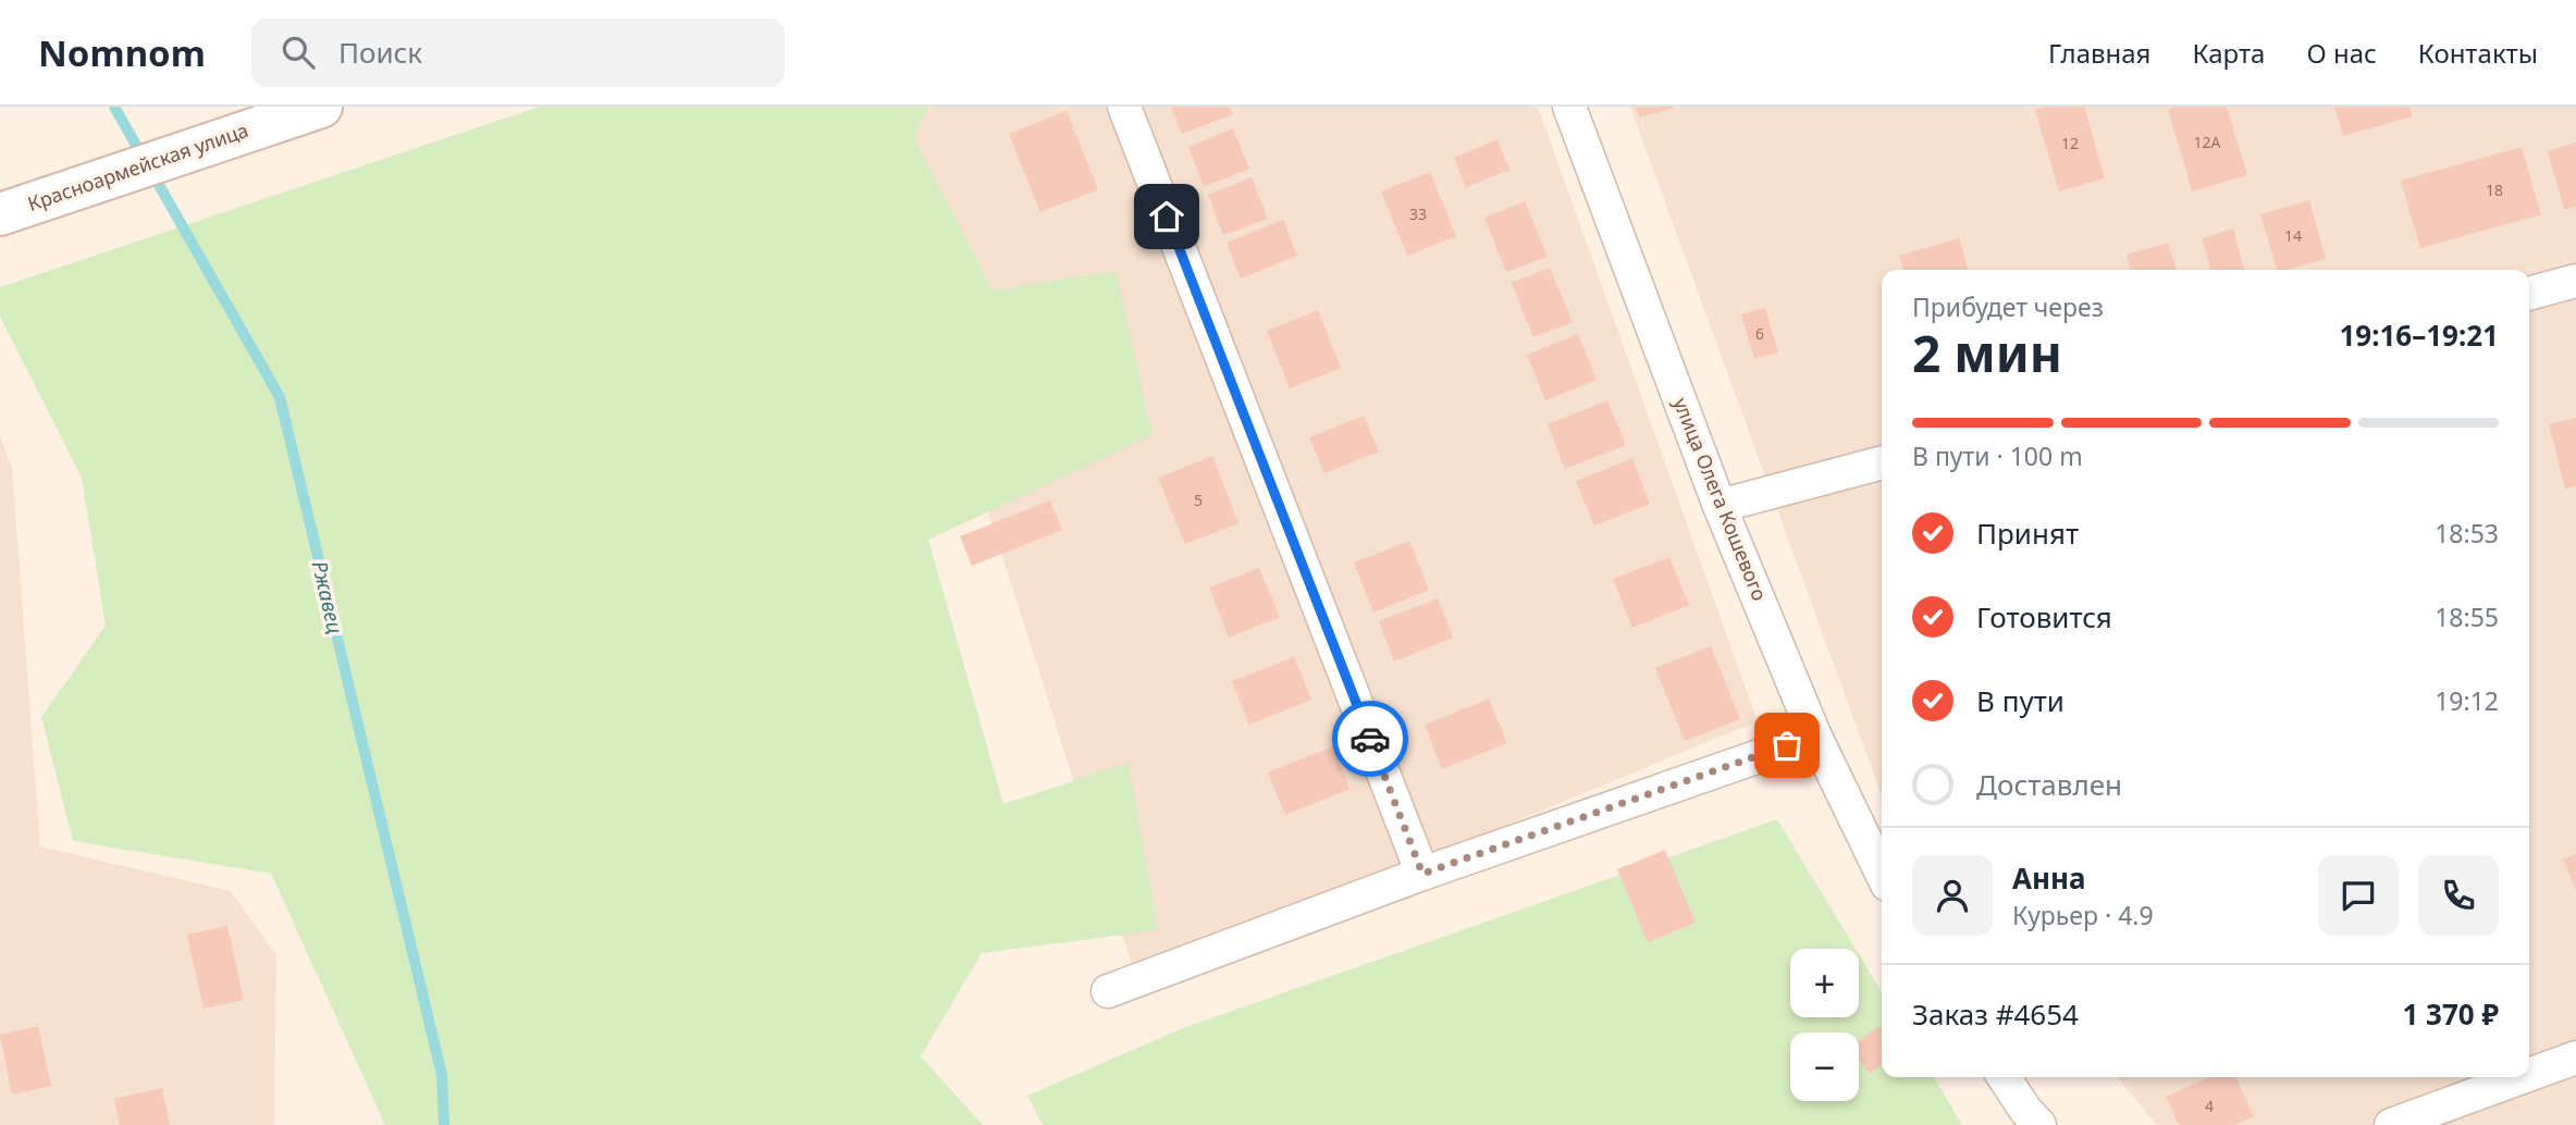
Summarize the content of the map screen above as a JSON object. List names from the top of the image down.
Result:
{
  "streets": {
    "street": ["Красноармейская улица", "улица Олега Кошевого"]
  },
  "water": ["Ржавец"],
  "house_numbers": [
    "12А",
    "12",
    "18",
    "33",
    "14",
    "6",
    "5",
    "4"
  ],
  "page": {
    "header": "Nomnom",
    "search": "Поиск",
    "nav": [
      "Главная",
      "Карта",
      "О нас",
      "Контакты"
    ],
    "heading": ["2 мин", "Прибудет через", "19:16–19:21"],
    "panel": [
      "Анна",
      "Курьер · 4.9",
      "Заказ #4654",
      "1 370 ₽"
    ],
    "bar": "В пути · 100 m",
    "list": [
      ["Принят", "18:53"],
      ["Готовится", "18:55"],
      ["В пути", "19:12"],
      "Доставлен"
    ],
    "map_buttons": ["+", "−"]
  }
}
